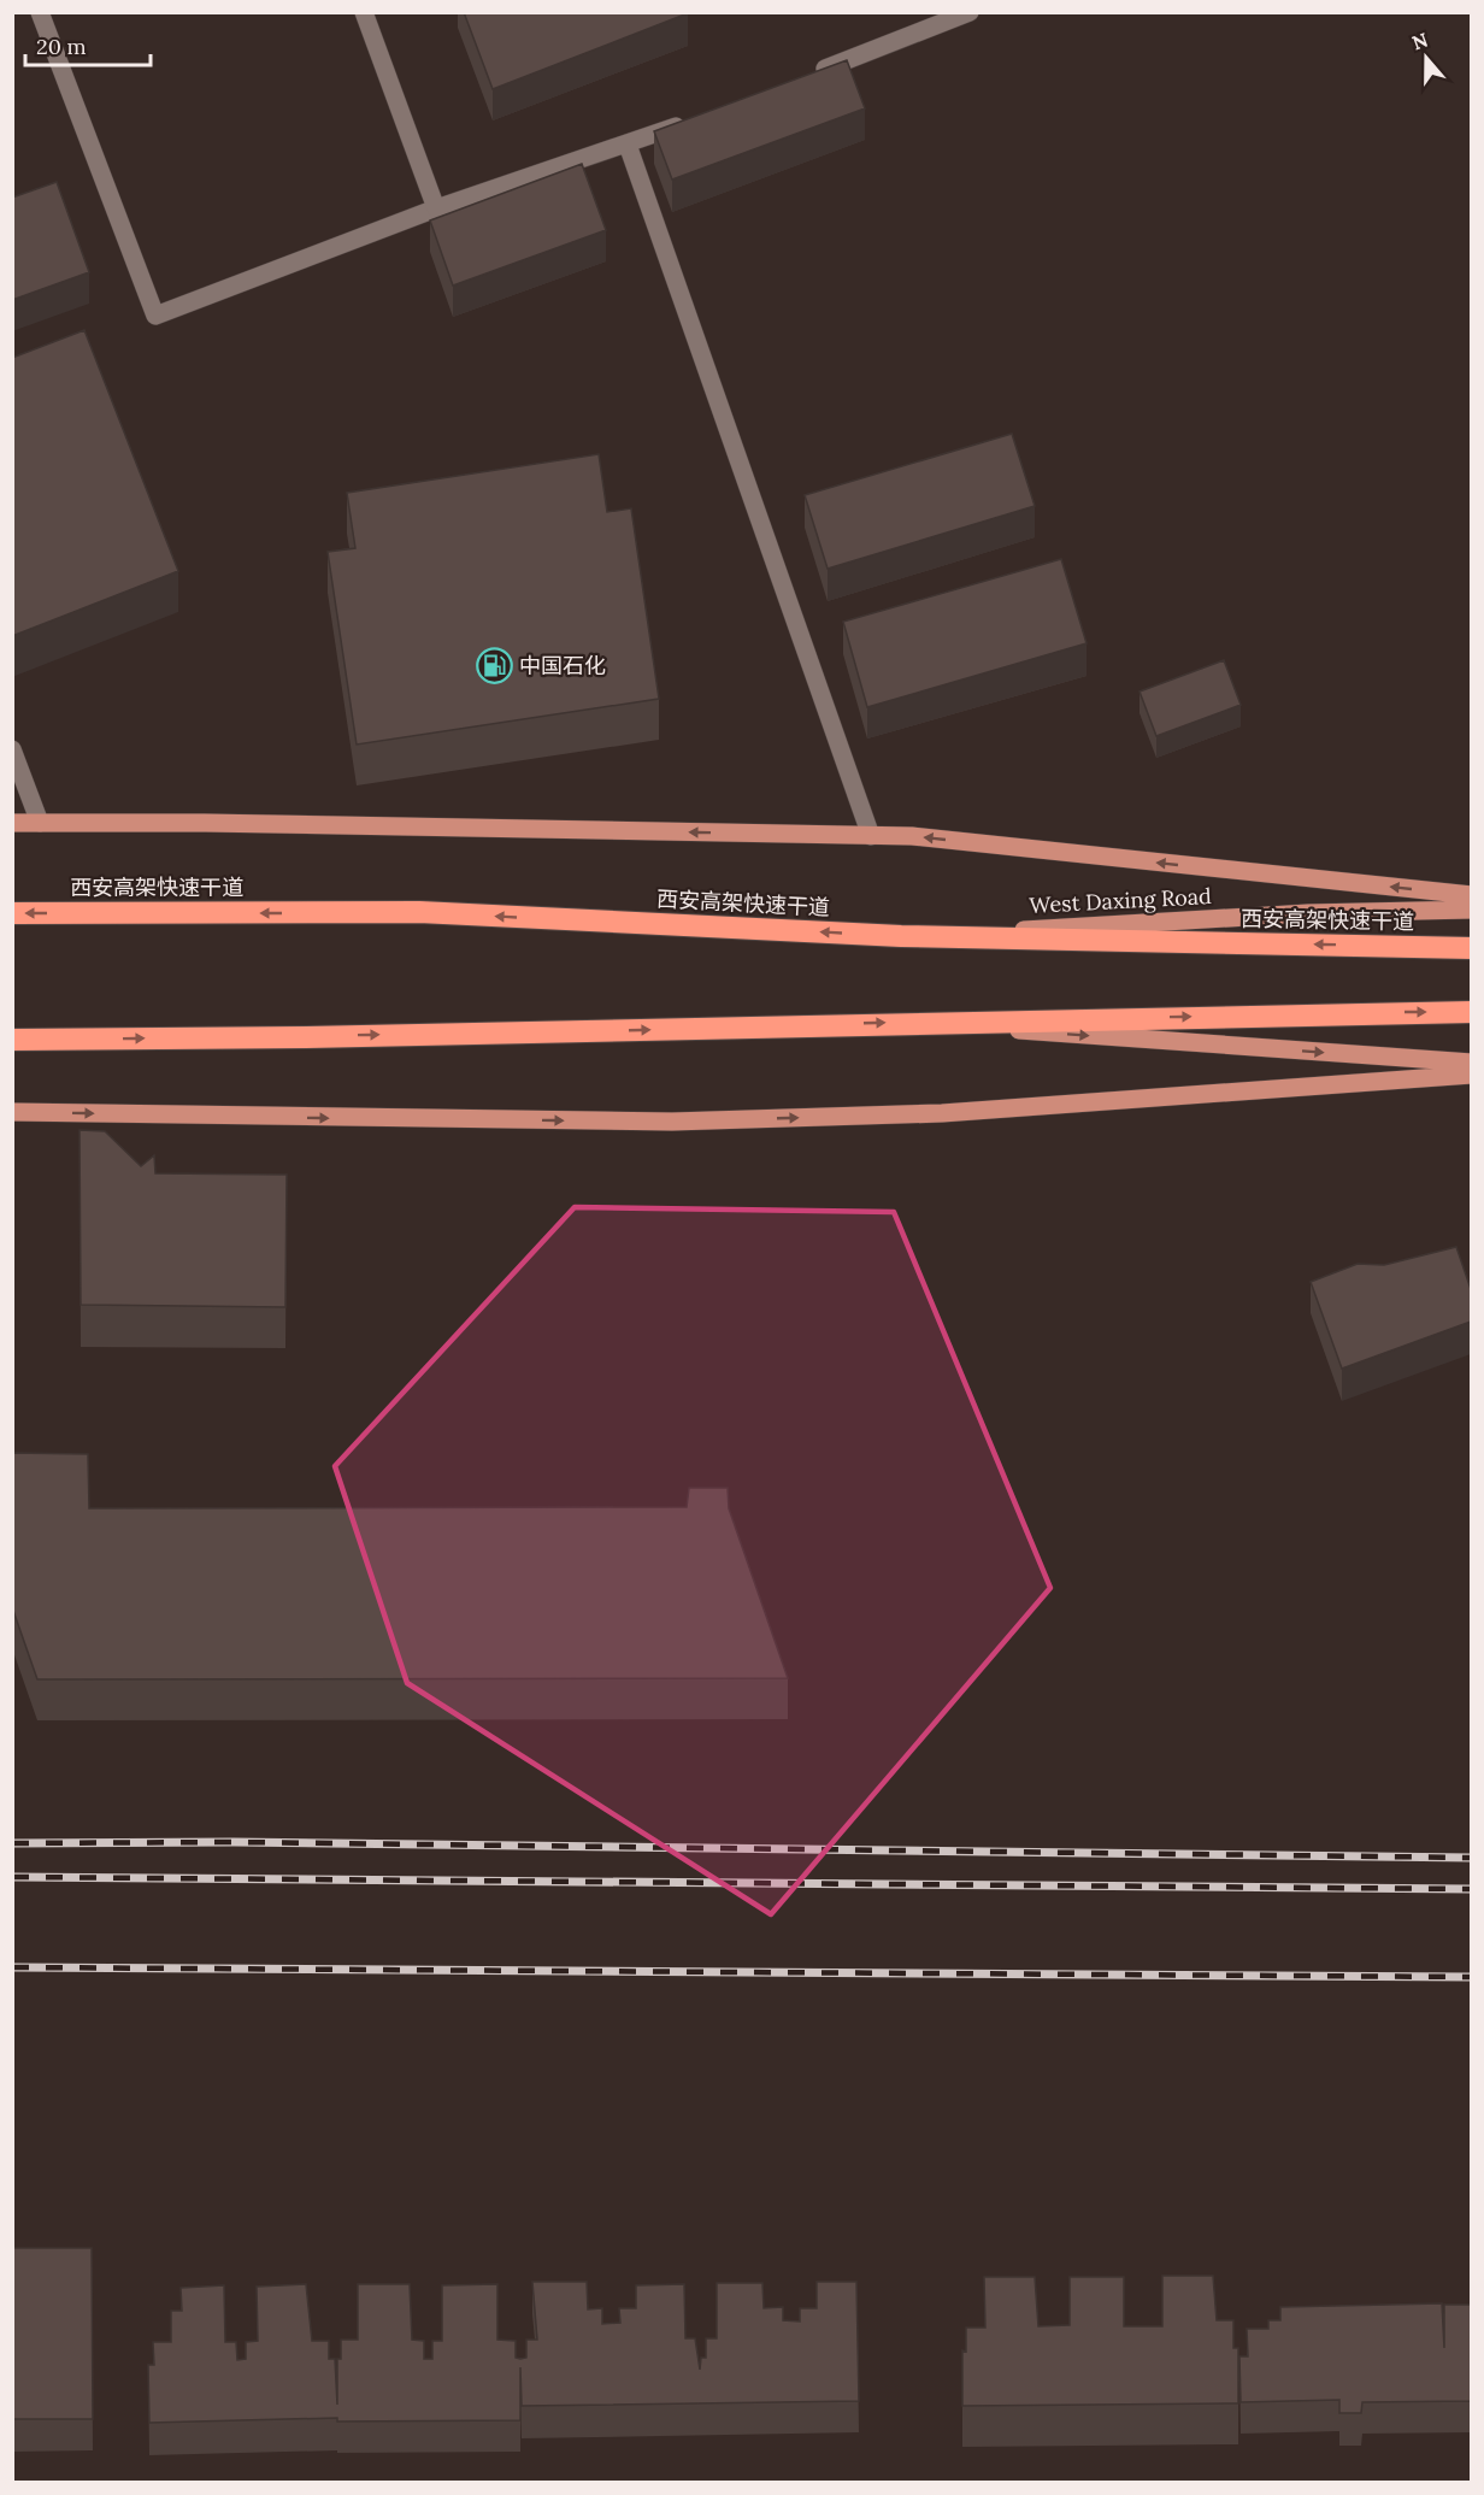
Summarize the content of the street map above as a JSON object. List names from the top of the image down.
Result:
{
  "streets": {
    "highway": ["西安高架快速干道"],
    "main road": ["West Daxing Road"]
  },
  "crossings": [
    ["西安高架快速干道", "West Daxing Road"]
  ],
  "places": {
    "fuel station": ["中国石化"]
  },
  "scale_bar": "20 m",
  "north": "top"
}
